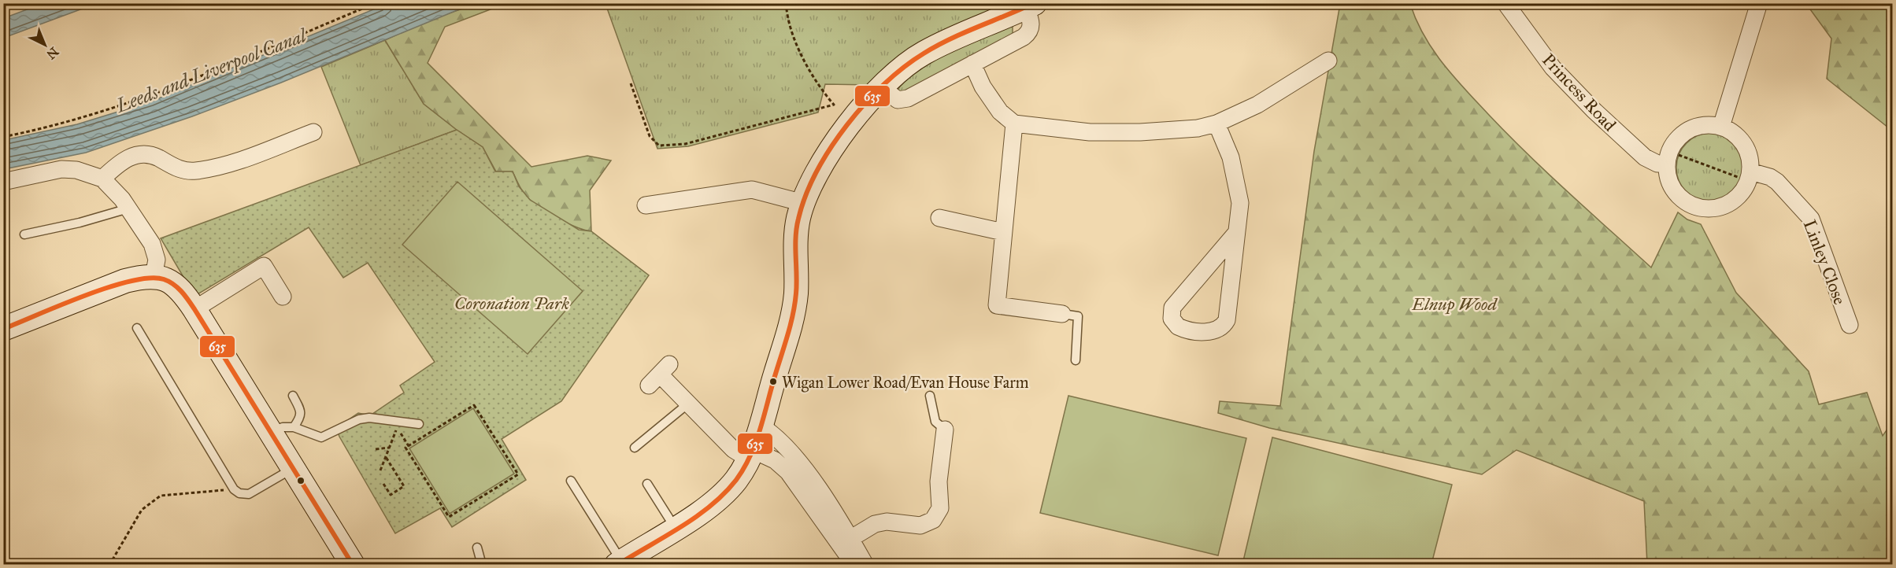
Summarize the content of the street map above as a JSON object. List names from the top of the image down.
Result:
{
  "streets": {
    "street": ["Princess Road", "Linley Close"]
  },
  "water": ["Leeds and Liverpool Canal"],
  "parks": ["Coronation Park", "Elnup Wood"],
  "places": ["Wigan Lower Road/Evan House Farm"],
  "lines": ["transit line 635"],
  "north": "bottom right"
}
